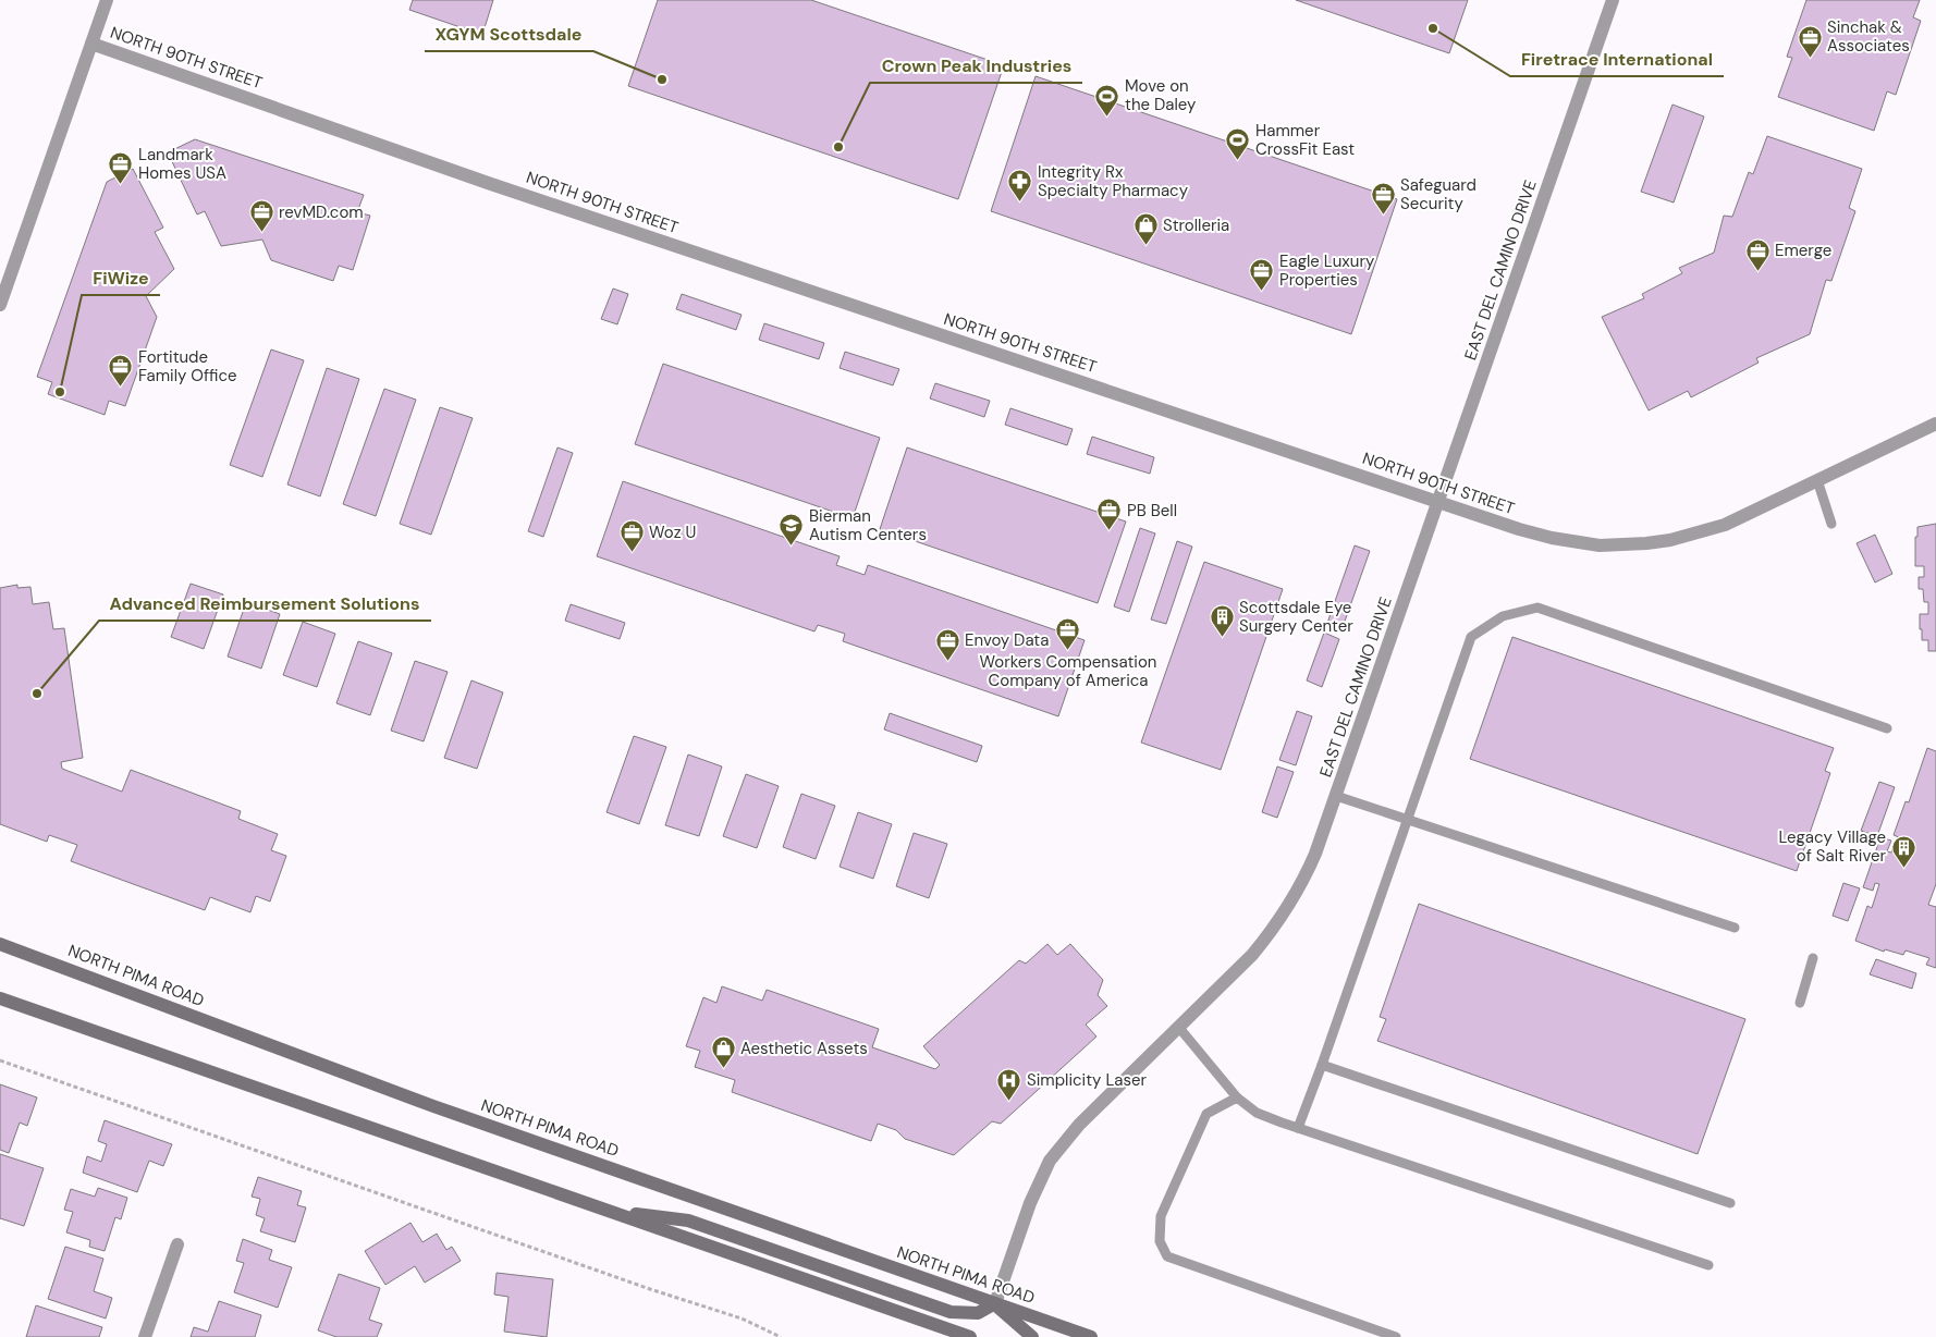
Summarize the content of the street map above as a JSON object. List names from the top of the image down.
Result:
{
  "streets": {
    "main road": ["NORTH PIMA ROAD"],
    "street": ["NORTH 90TH STREET", "EAST DEL CAMINO DRIVE"]
  },
  "crossings": [
    ["NORTH 90TH STREET", "EAST DEL CAMINO DRIVE"],
    ["EAST DEL CAMINO DRIVE", "NORTH PIMA ROAD"]
  ],
  "places": {
    "other": [
      "Firetrace International",
      "XGYM Scottsdale",
      "Crown Peak Industries",
      "FiWize",
      "Advanced Reimbursement Solutions"
    ],
    "office": [
      "Sinchak & Associates",
      "Landmark Homes USA",
      "Safeguard Security",
      "revMD.com",
      "Emerge",
      "Eagle Luxury Properties",
      "Fortitude Family Office",
      "PB Bell",
      "Woz U",
      "Workers Compensation Company of America",
      "Envoy Data"
    ],
    "sports": ["Move on the Daley", "Hammer CrossFit East"],
    "pharmacy": ["Integrity Rx Specialty Pharmacy"],
    "shop": ["Strolleria", "Aesthetic Assets"],
    "school or university": ["Bierman Autism Centers"],
    "building": ["Scottsdale Eye Surgery Center", "Legacy Village of Salt River"],
    "hospital": ["Simplicity Laser"]
  }
}
